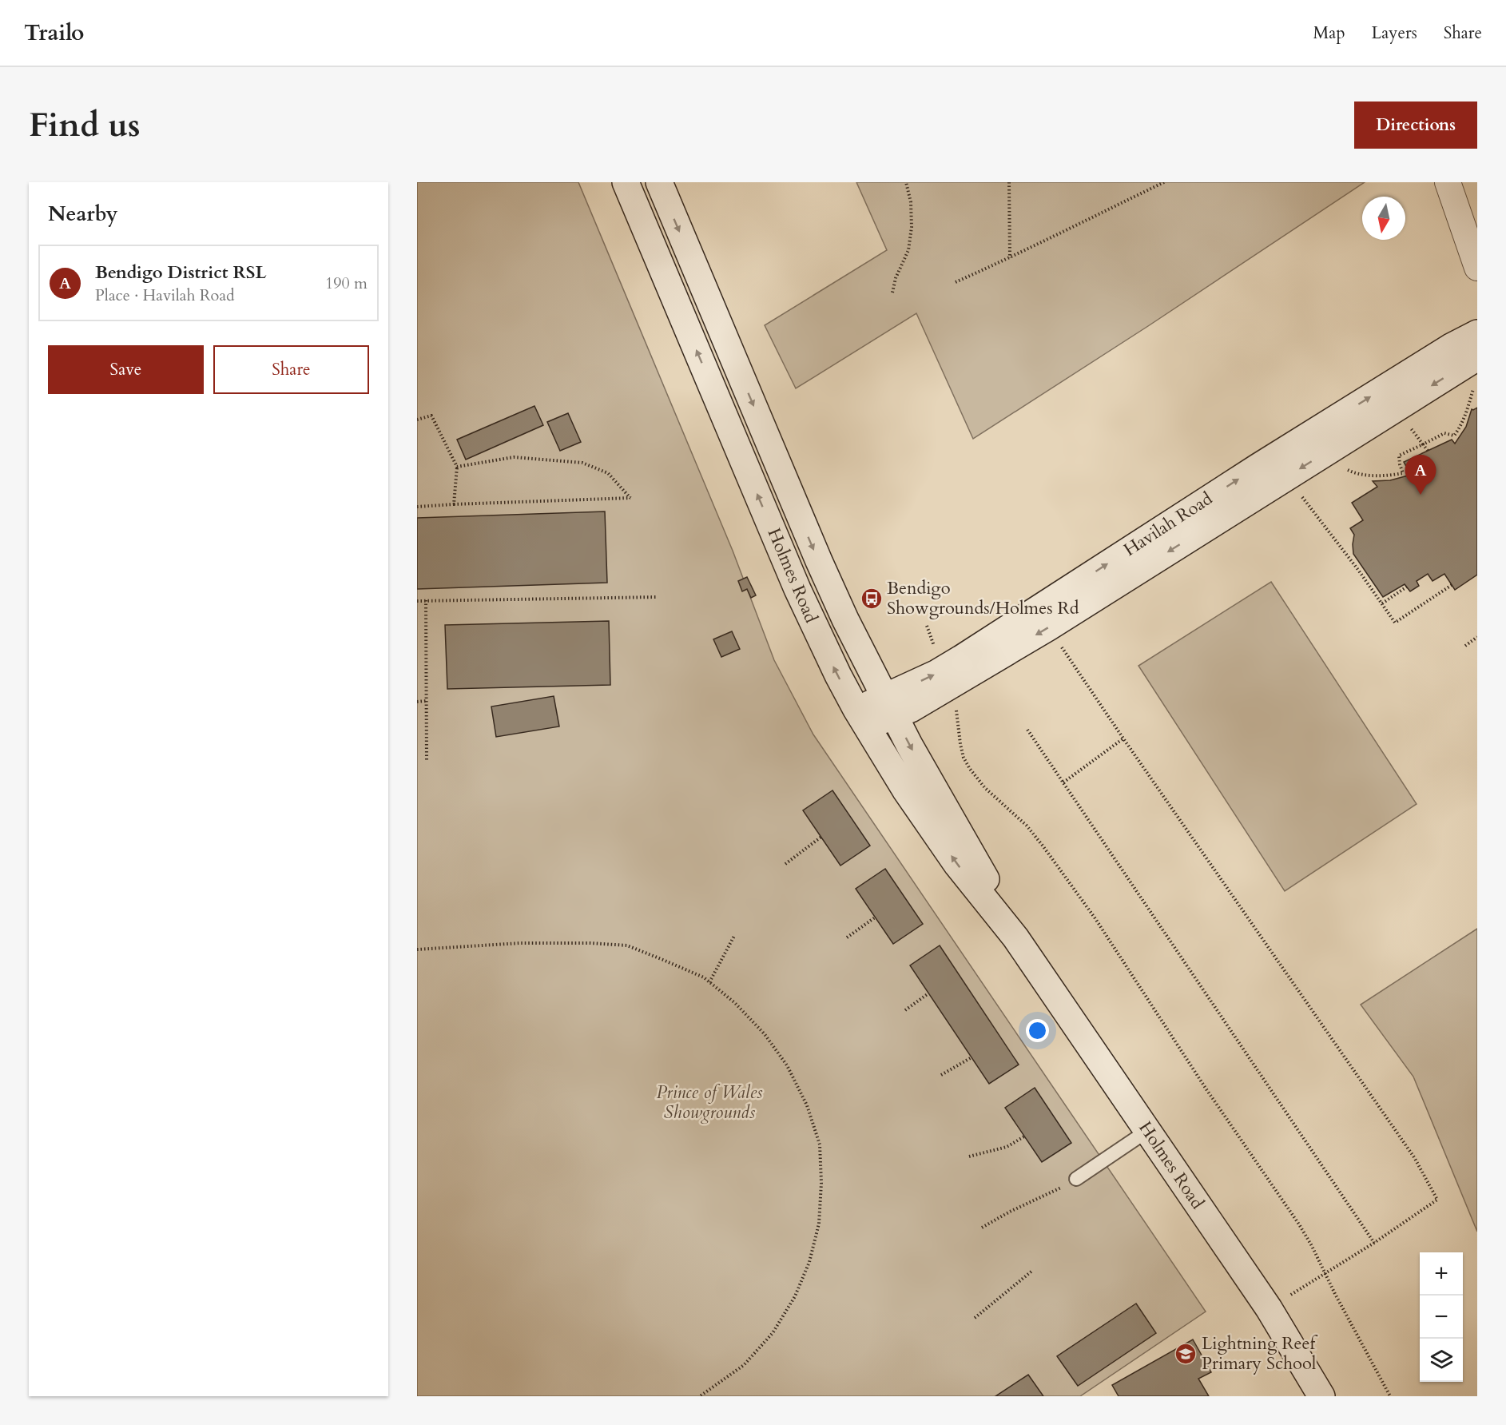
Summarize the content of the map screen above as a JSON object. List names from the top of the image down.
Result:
{
  "streets": {
    "main road": ["Havilah Road", "Holmes Road"]
  },
  "crossings": [
    ["Havilah Road", "Holmes Road"]
  ],
  "parks": ["Prince of Wales Showgrounds"],
  "places": {
    "bus stop": ["Bendigo Showgrounds/Holmes Rd"],
    "school or university": ["Lightning Reef Primary School"]
  },
  "north": "bottom",
  "page": {
    "header": "Trailo",
    "nav": ["Map", "Layers", "Share"],
    "buttons": [
      "Directions",
      ["Save", "Share"]
    ],
    "title": "Find us",
    "heading": "Nearby",
    "list": [
      {
        "mark": "A",
        "name": "Bendigo District RSL",
        "note": "Place · Havilah Road",
        "value": "190 m"
      }
    ],
    "pins": "A",
    "map_buttons": ["+", "−"]
  }
}
